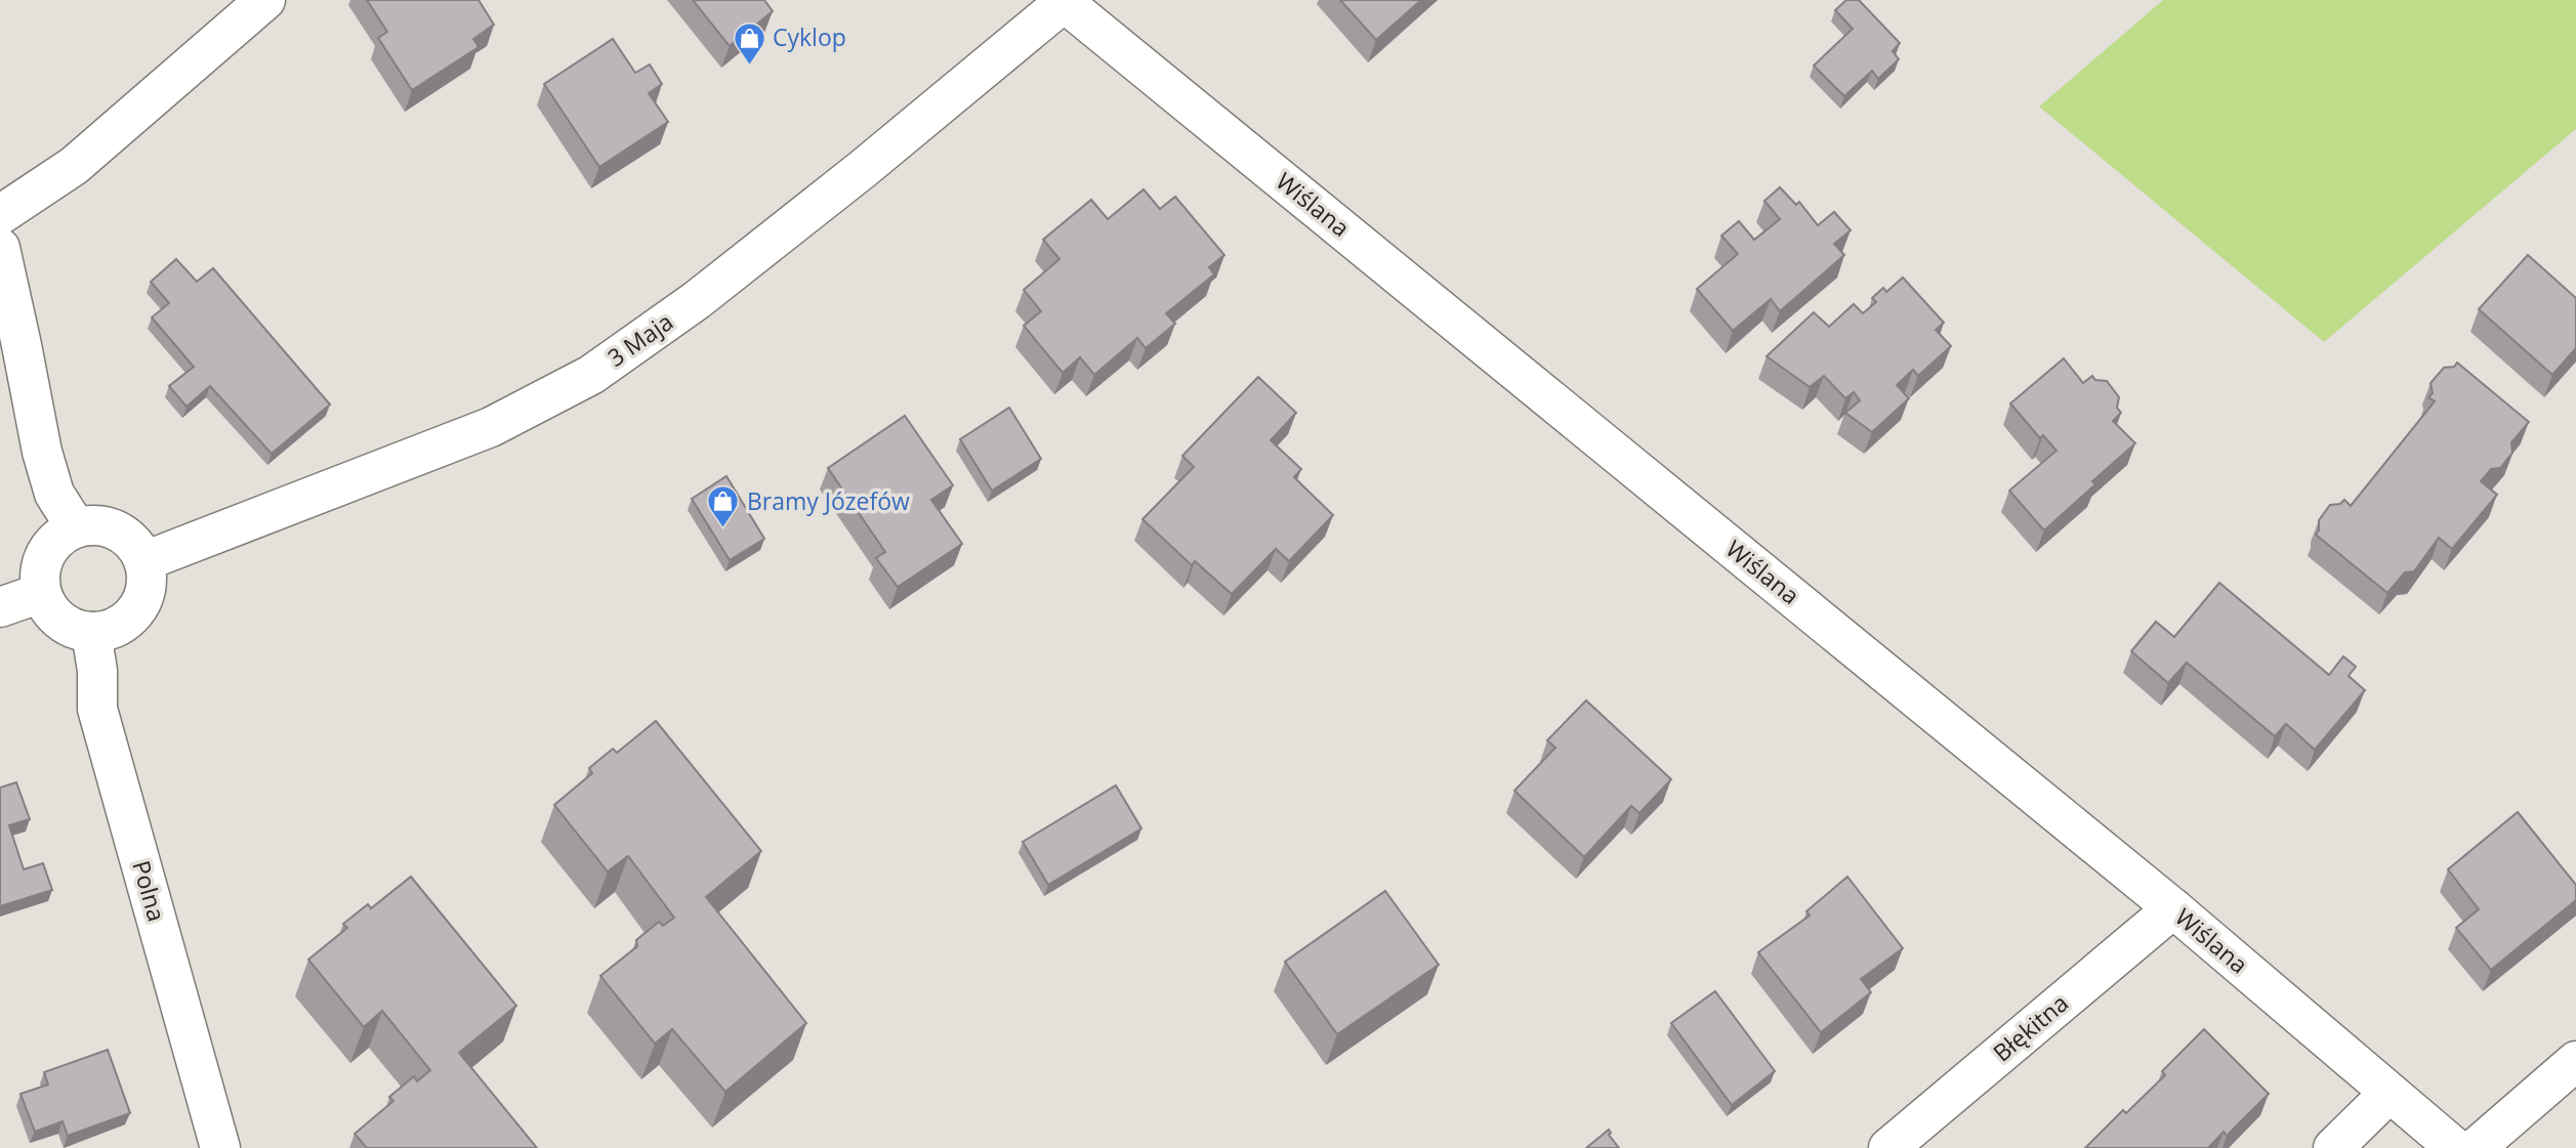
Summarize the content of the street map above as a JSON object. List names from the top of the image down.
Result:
{
  "streets": {
    "street": [
      "Wiślana",
      "3 Maja",
      "Polna",
      "Błękitna"
    ]
  },
  "crossings": [
    ["Wiślana", "3 Maja"],
    ["Wiślana", "Błękitna"],
    ["3 Maja", "Polna"]
  ],
  "places": {
    "shop": ["Cyklop", "Bramy Józefów"]
  }
}
